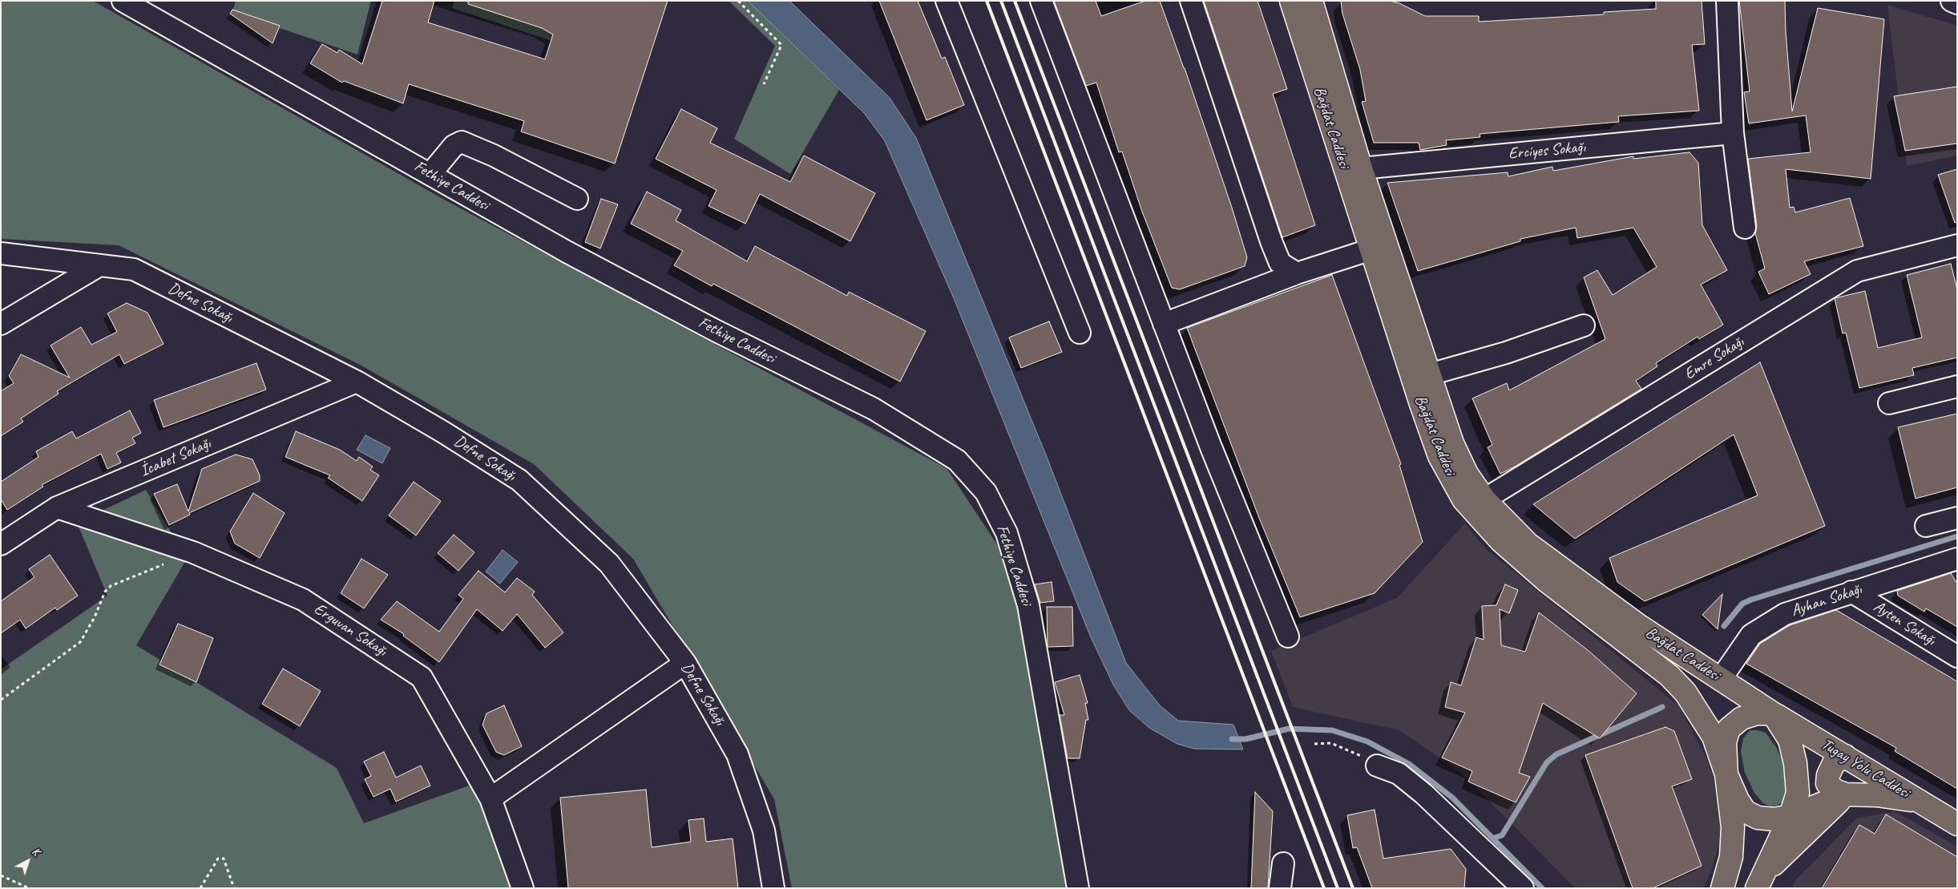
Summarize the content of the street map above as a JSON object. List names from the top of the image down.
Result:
{
  "streets": {
    "main road": ["Bağdat Caddesi", "Tugay Yolu Caddesi"],
    "street": [
      "Erciyes Sokağı",
      "Fethiye Caddesi",
      "Defne Sokağı",
      "Emre Sokağı",
      "İcabet Sokağı",
      "Ayhan Sokağı",
      "Ayten Sokağı",
      "Erguvan Sokağı"
    ]
  },
  "crossings": [
    ["Bağdat Caddesi", "Erciyes Sokağı"],
    ["Bağdat Caddesi", "Emre Sokağı"],
    ["Bağdat Caddesi", "Ayhan Sokağı"],
    ["Bağdat Caddesi", "Tugay Yolu Caddesi"],
    ["Defne Sokağı", "İcabet Sokağı"],
    ["İcabet Sokağı", "Erguvan Sokağı"],
    ["Ayhan Sokağı", "Ayten Sokağı"]
  ],
  "north": "top right"
}
